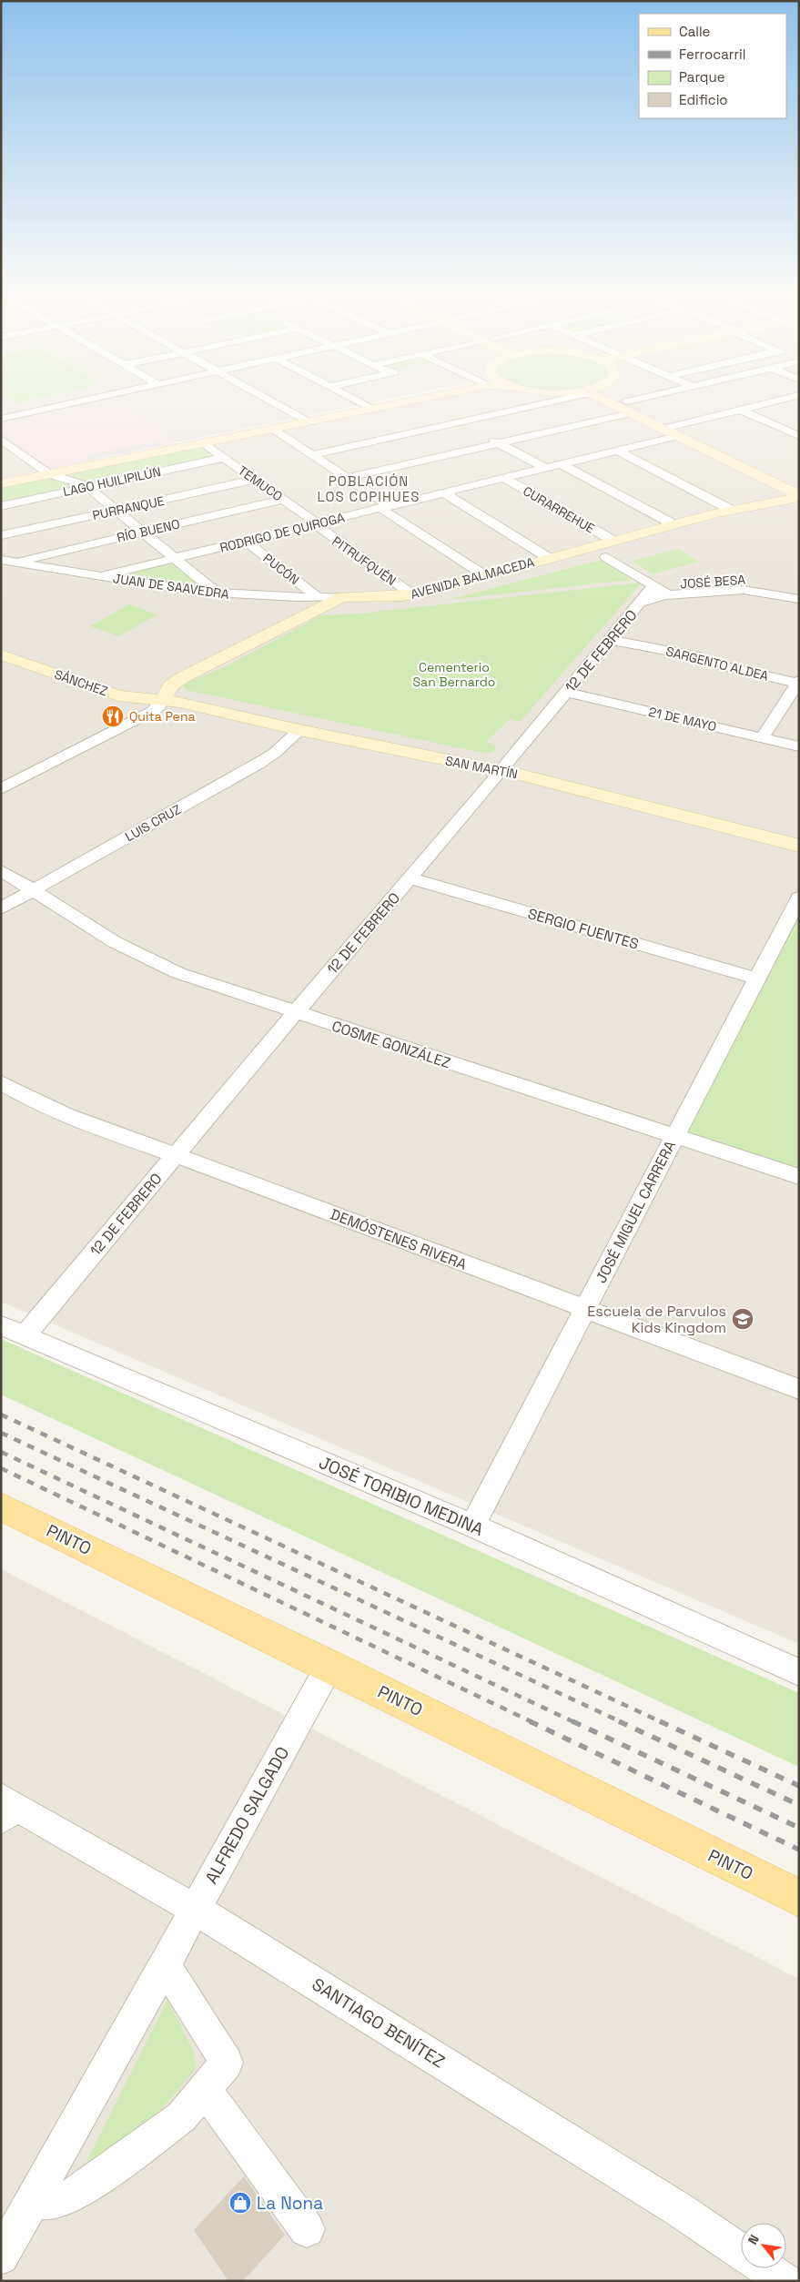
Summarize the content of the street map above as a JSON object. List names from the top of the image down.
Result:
{
  "streets": {
    "main road": ["PINTO"],
    "street": [
      "LAGO HUILIPILÚN",
      "TEMUCO",
      "PURRANQUE",
      "CURARREHUE",
      "RÍO BUENO",
      "RODRIGO DE QUIROGA",
      "PITRUFQUÉN",
      "PUCÓN",
      "AVENIDA BALMACEDA",
      "JOSÉ BESA",
      "JUAN DE SAAVEDRA",
      "12 DE FEBRERO",
      "SARGENTO ALDEA",
      "SÁNCHEZ",
      "21 DE MAYO",
      "SAN MARTÍN",
      "LUIS CRUZ",
      "SERGIO FUENTES",
      "COSME GONZÁLEZ",
      "JOSÉ MIGUEL CARRERA",
      "DEMÓSTENES RIVERA",
      "JOSÉ TORIBIO MEDINA",
      "ALFREDO SALGADO",
      "SANTIAGO BENÍTEZ"
    ]
  },
  "crossings": [
    ["LAGO HUILIPILÚN", "TEMUCO"],
    ["TEMUCO", "PURRANQUE"],
    ["TEMUCO", "RÍO BUENO"],
    ["TEMUCO", "RODRIGO DE QUIROGA"],
    ["TEMUCO", "PITRUFQUÉN"],
    ["CURARREHUE", "RODRIGO DE QUIROGA"],
    ["CURARREHUE", "AVENIDA BALMACEDA"],
    ["RÍO BUENO", "JUAN DE SAAVEDRA"],
    ["RODRIGO DE QUIROGA", "PITRUFQUÉN"],
    ["RODRIGO DE QUIROGA", "PUCÓN"],
    ["RODRIGO DE QUIROGA", "JUAN DE SAAVEDRA"],
    ["PITRUFQUÉN", "AVENIDA BALMACEDA"],
    ["PUCÓN", "JUAN DE SAAVEDRA"],
    ["AVENIDA BALMACEDA", "JUAN DE SAAVEDRA"],
    ["AVENIDA BALMACEDA", "SÁNCHEZ"],
    ["AVENIDA BALMACEDA", "SAN MARTÍN"],
    ["JOSÉ BESA", "12 DE FEBRERO"],
    ["12 DE FEBRERO", "SARGENTO ALDEA"],
    ["12 DE FEBRERO", "21 DE MAYO"],
    ["12 DE FEBRERO", "SAN MARTÍN"],
    ["12 DE FEBRERO", "SERGIO FUENTES"],
    ["12 DE FEBRERO", "COSME GONZÁLEZ"],
    ["12 DE FEBRERO", "DEMÓSTENES RIVERA"],
    ["12 DE FEBRERO", "JOSÉ TORIBIO MEDINA"],
    ["SÁNCHEZ", "SAN MARTÍN"],
    ["SAN MARTÍN", "LUIS CRUZ"],
    ["LUIS CRUZ", "COSME GONZÁLEZ"],
    ["SERGIO FUENTES", "JOSÉ MIGUEL CARRERA"],
    ["COSME GONZÁLEZ", "JOSÉ MIGUEL CARRERA"],
    ["JOSÉ MIGUEL CARRERA", "DEMÓSTENES RIVERA"],
    ["JOSÉ MIGUEL CARRERA", "JOSÉ TORIBIO MEDINA"],
    ["PINTO", "ALFREDO SALGADO"],
    ["ALFREDO SALGADO", "SANTIAGO BENÍTEZ"]
  ],
  "districts": ["POBLACIÓN LOS COPIHUES"],
  "parks": ["Cementerio San Bernardo"],
  "places": {
    "restaurant": ["Quita Pena"],
    "school or university": ["Escuela de Parvulos Kids Kingdom"],
    "shop": ["La Nona"]
  },
  "legend": [
    "Calle",
    "Ferrocarril",
    "Parque",
    "Edificio"
  ],
  "north": "top left"
}
